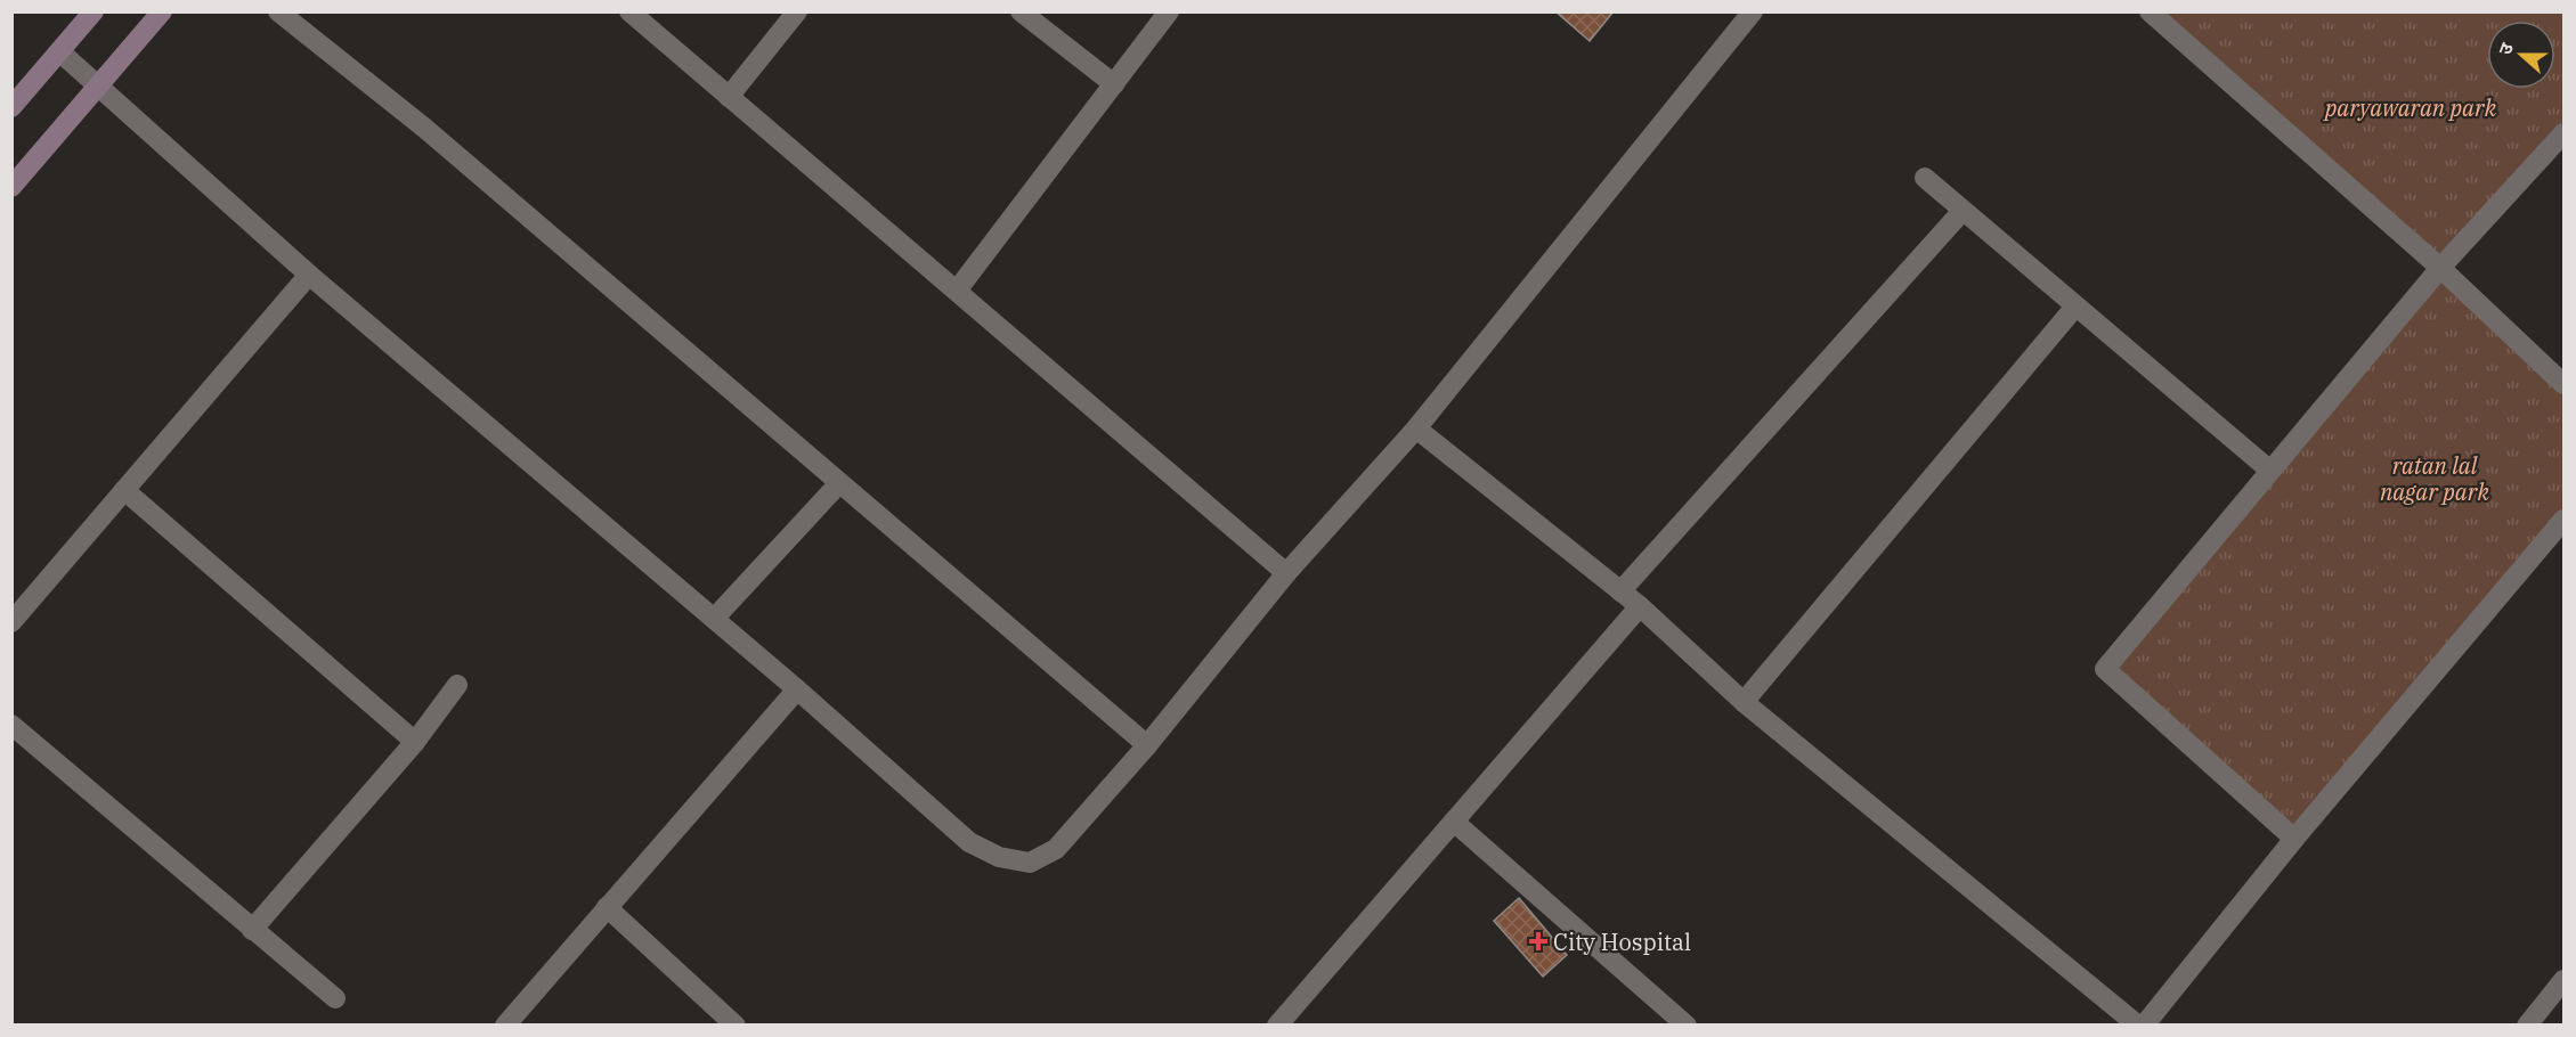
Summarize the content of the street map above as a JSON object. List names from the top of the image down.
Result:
{
  "parks": ["paryawaran park", "ratan lal nagar park"],
  "places": {
    "health": ["City Hospital"]
  },
  "north": "left"
}
